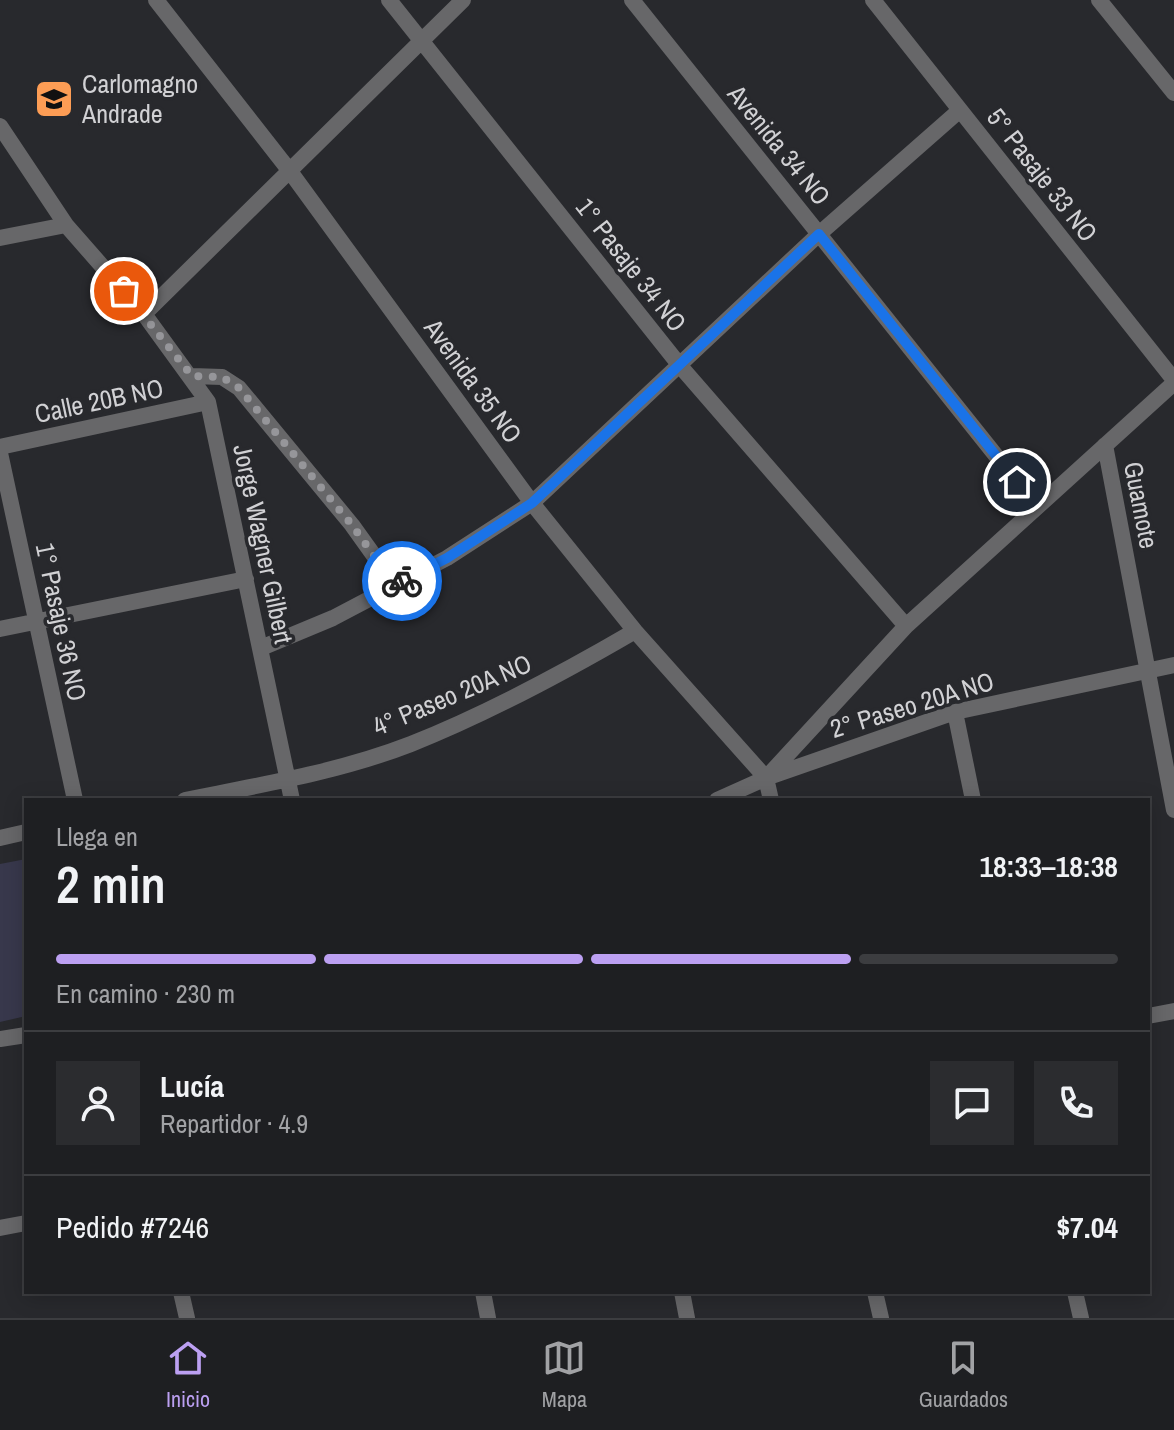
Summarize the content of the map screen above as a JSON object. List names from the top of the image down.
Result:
{
  "streets": {
    "street": [
      "Avenida 34 NO",
      "5° Pasaje 33 NO",
      "1° Pasaje 34 NO",
      "Avenida 35 NO",
      "Calle 20B NO",
      "Guamote",
      "Jorge Wagner Gilbert",
      "1° Pasaje 36 NO",
      "4° Paseo 20A NO",
      "2° Paseo 20A NO"
    ]
  },
  "crossings": [
    ["Avenida 35 NO", "4° Paseo 20A NO"],
    ["Avenida 35 NO", "2° Paseo 20A NO"],
    ["Calle 20B NO", "Jorge Wagner Gilbert"],
    ["Guamote", "2° Paseo 20A NO"],
    ["Jorge Wagner Gilbert", "4° Paseo 20A NO"]
  ],
  "places": {
    "school or university": ["Carlomagno Andrade"]
  },
  "page": {
    "heading": ["2 min", "Llega en", "18:33–18:38"],
    "panel": [
      "Lucía",
      "Repartidor · 4.9",
      "Pedido #7246",
      "$7.04"
    ],
    "bar": "En camino · 230 m",
    "tabs": ["Inicio", "Mapa", "Guardados"]
  }
}
